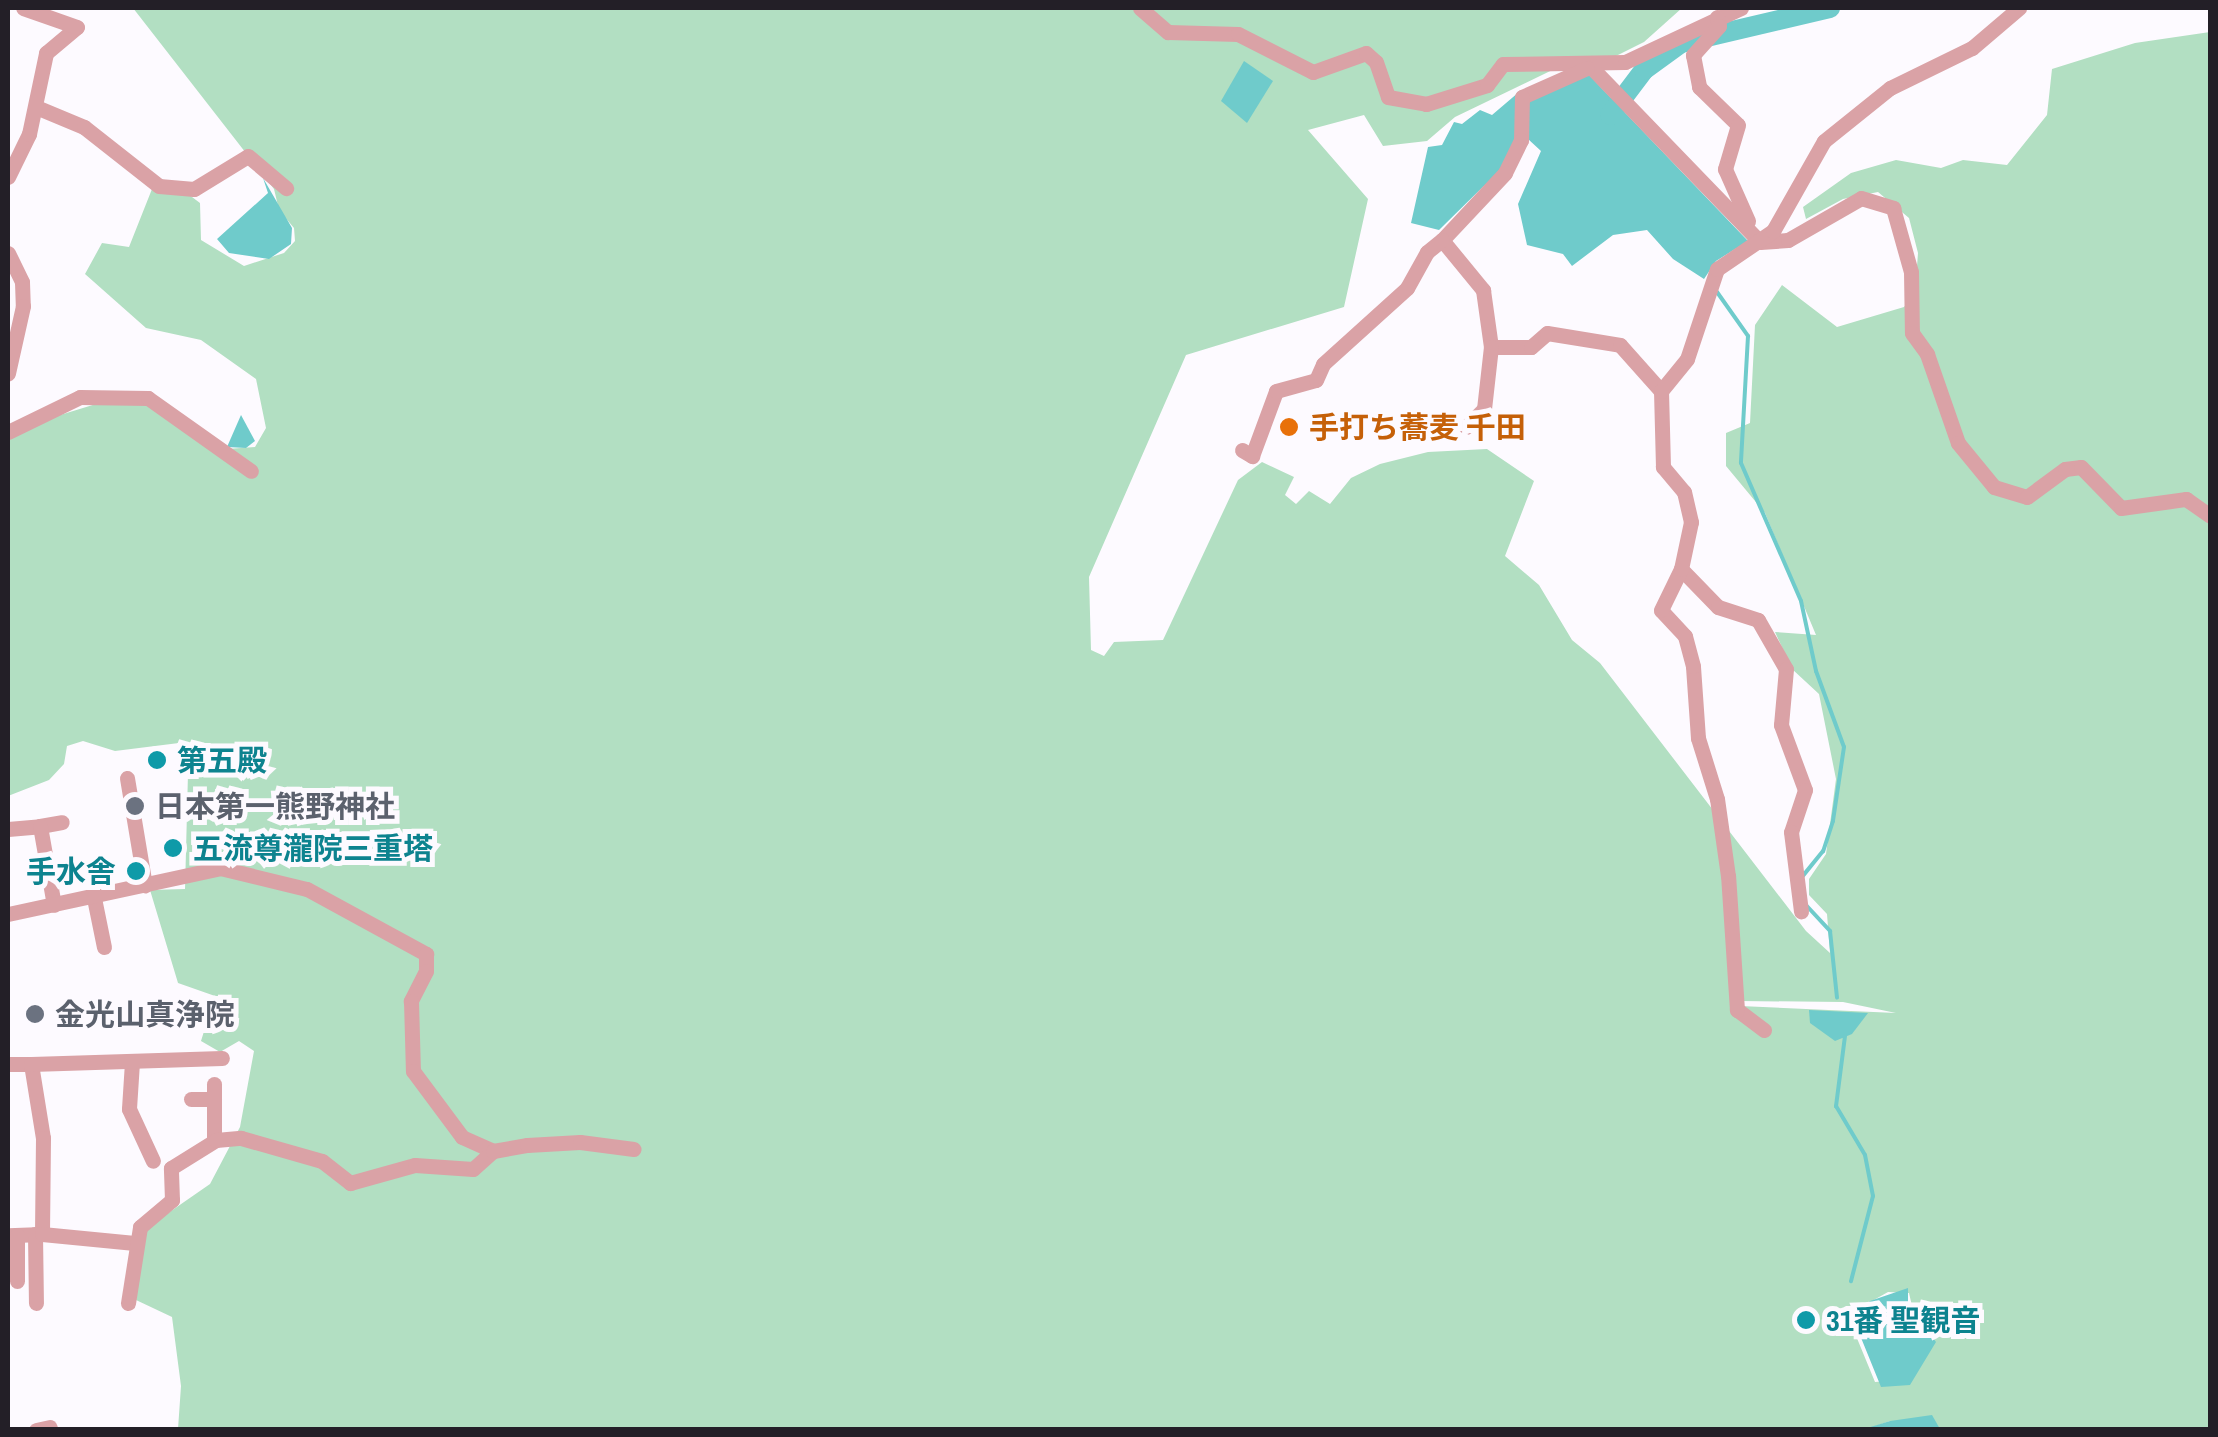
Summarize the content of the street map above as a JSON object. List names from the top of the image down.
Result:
{
  "places": [
    "手打ち蕎麦 千田",
    "第五殿",
    "日本第一熊野神社",
    "五流尊瀧院三重塔",
    "手水舎",
    "金光山真浄院",
    "31番 聖観音"
  ]
}
